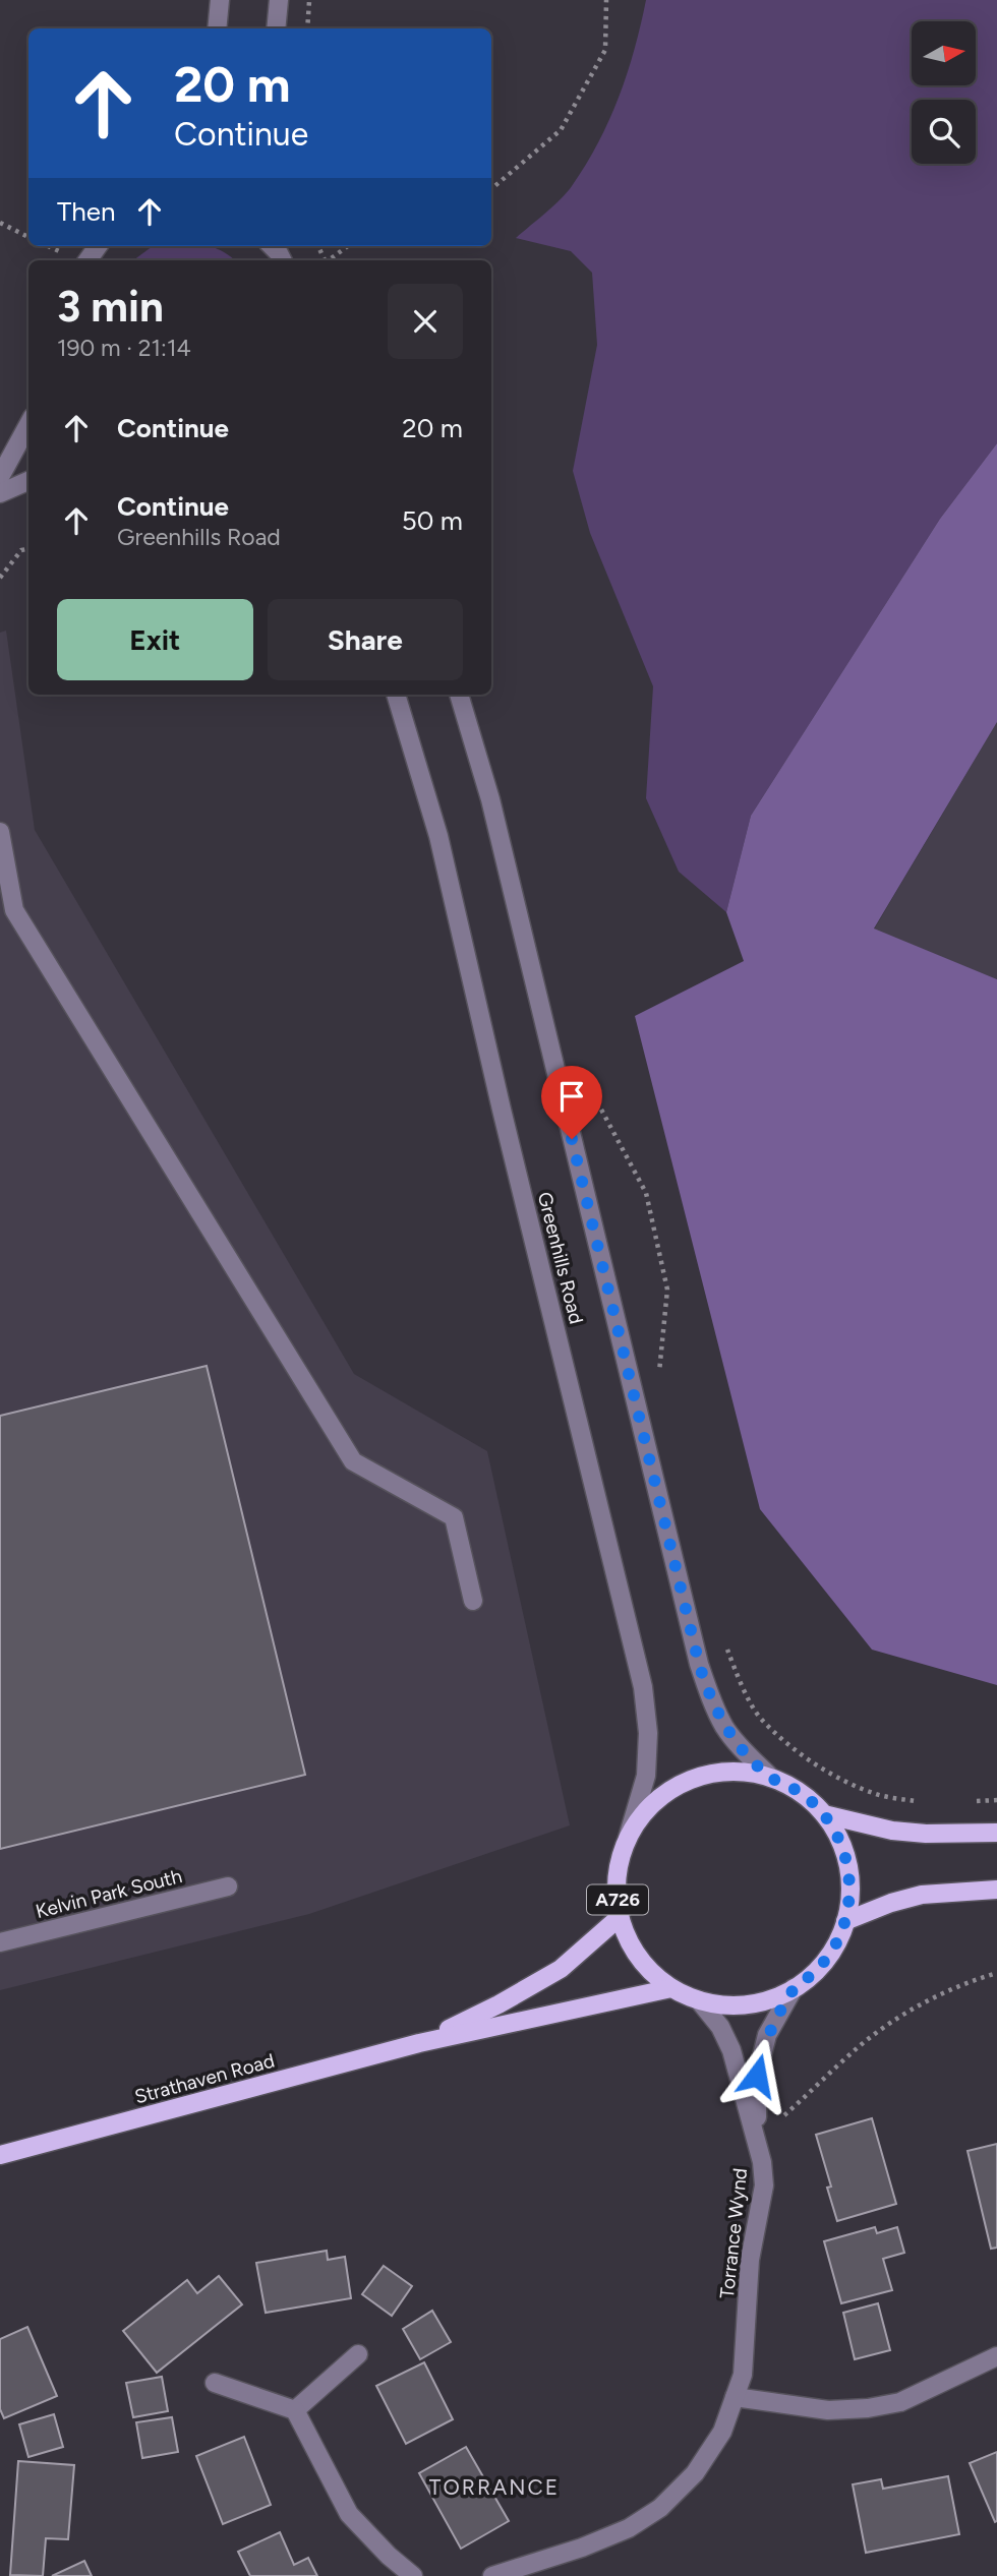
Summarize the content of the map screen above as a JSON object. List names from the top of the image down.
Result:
{
  "streets": {
    "main road": ["A726", "Strathaven Road"],
    "street": ["Greenhills Road", "Kelvin Park South", "Torrance Wynd"]
  },
  "crossings": [
    ["Greenhills Road", "A726"],
    ["Greenhills Road", "Strathaven Road"],
    ["Greenhills Road", "Torrance Wynd"],
    ["A726", "Strathaven Road"],
    ["A726", "Torrance Wynd"],
    ["Strathaven Road", "Torrance Wynd"]
  ],
  "districts": ["TORRANCE"],
  "north": "right",
  "page": {
    "turn": ["20 m", "Continue"],
    "then": "Then",
    "heading": ["3 min", "190 m · 21:14"],
    "list": [
      {
        "name": "Continue",
        "value": "20 m"
      },
      {
        "name": "Continue",
        "note": "Greenhills Road",
        "value": "50 m"
      }
    ],
    "buttons": ["Exit", "Share"]
  }
}
